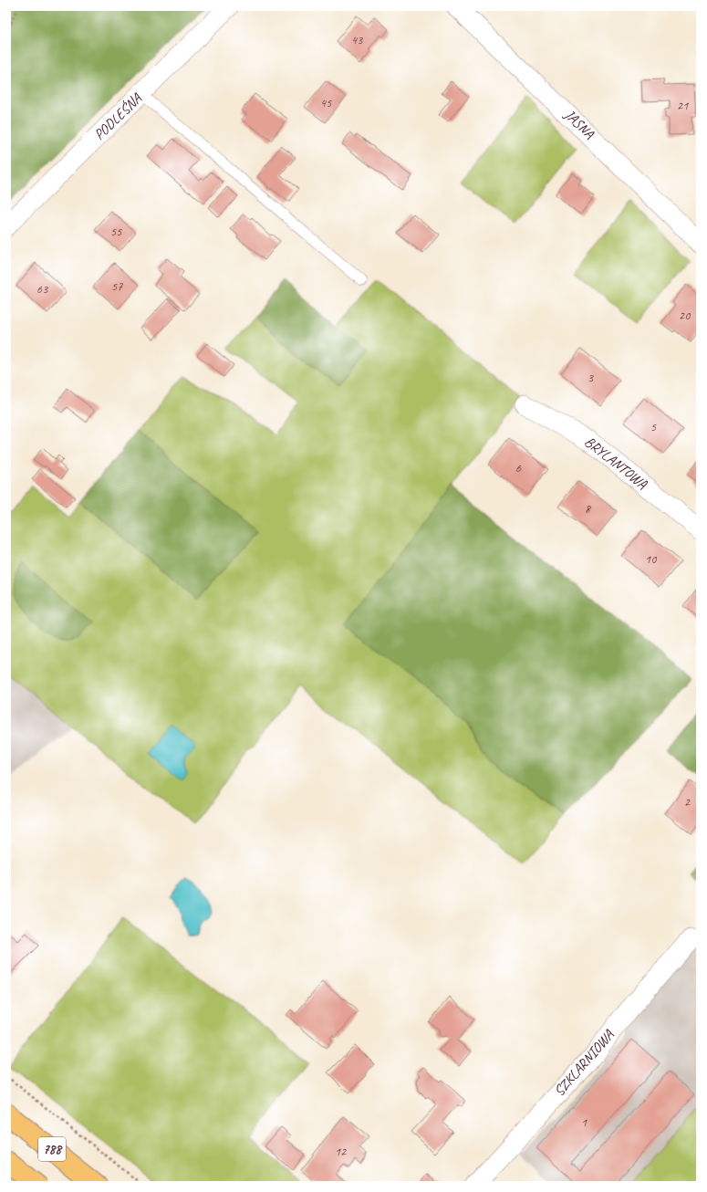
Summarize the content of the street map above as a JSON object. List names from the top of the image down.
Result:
{
  "streets": {
    "main road": ["788"],
    "street": [
      "PODLEŚNA",
      "JASNA",
      "BRYLANTOWA",
      "SZKLARNIOWA"
    ]
  },
  "house_numbers": [
    "43",
    "45",
    "21",
    "55",
    "57",
    "63",
    "20",
    "3",
    "5",
    "6",
    "8",
    "10",
    "2",
    "1",
    "12"
  ]
}
